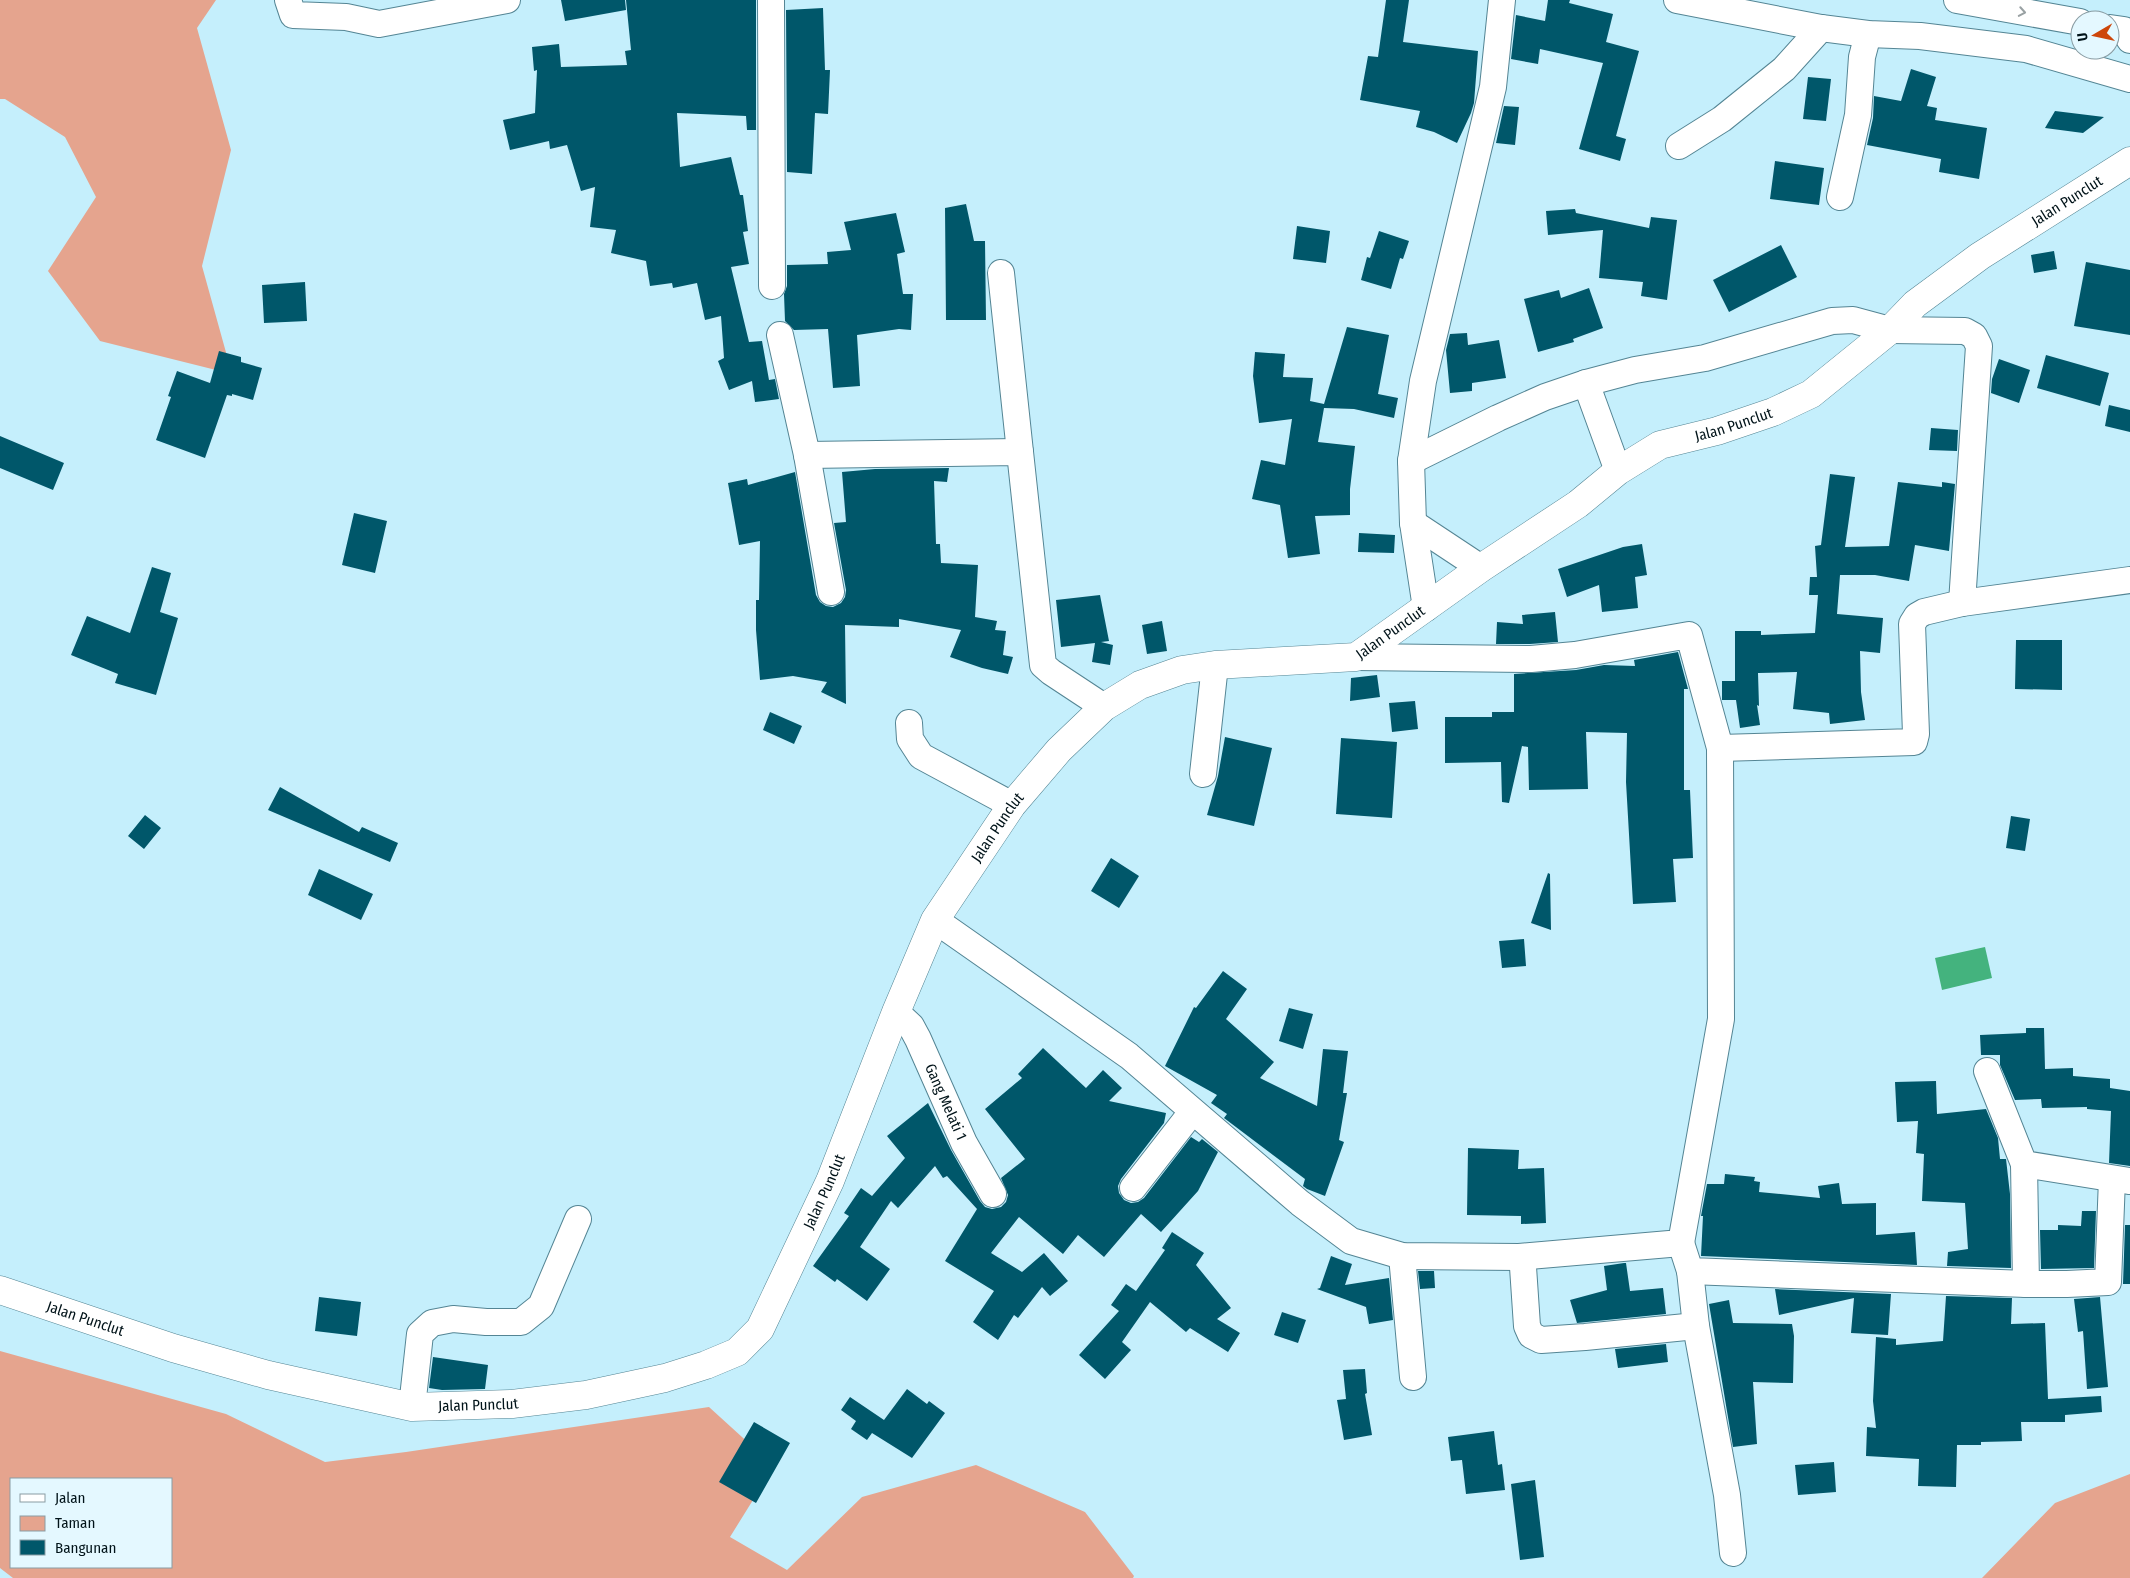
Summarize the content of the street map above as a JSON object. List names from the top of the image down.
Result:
{
  "streets": {
    "main road": ["Jalan Punclut"],
    "street": ["Gang Melati 1"]
  },
  "crossings": [
    ["Jalan Punclut", "Gang Melati 1"]
  ],
  "legend": ["Jalan", "Taman", "Bangunan"],
  "north": "left"
}
